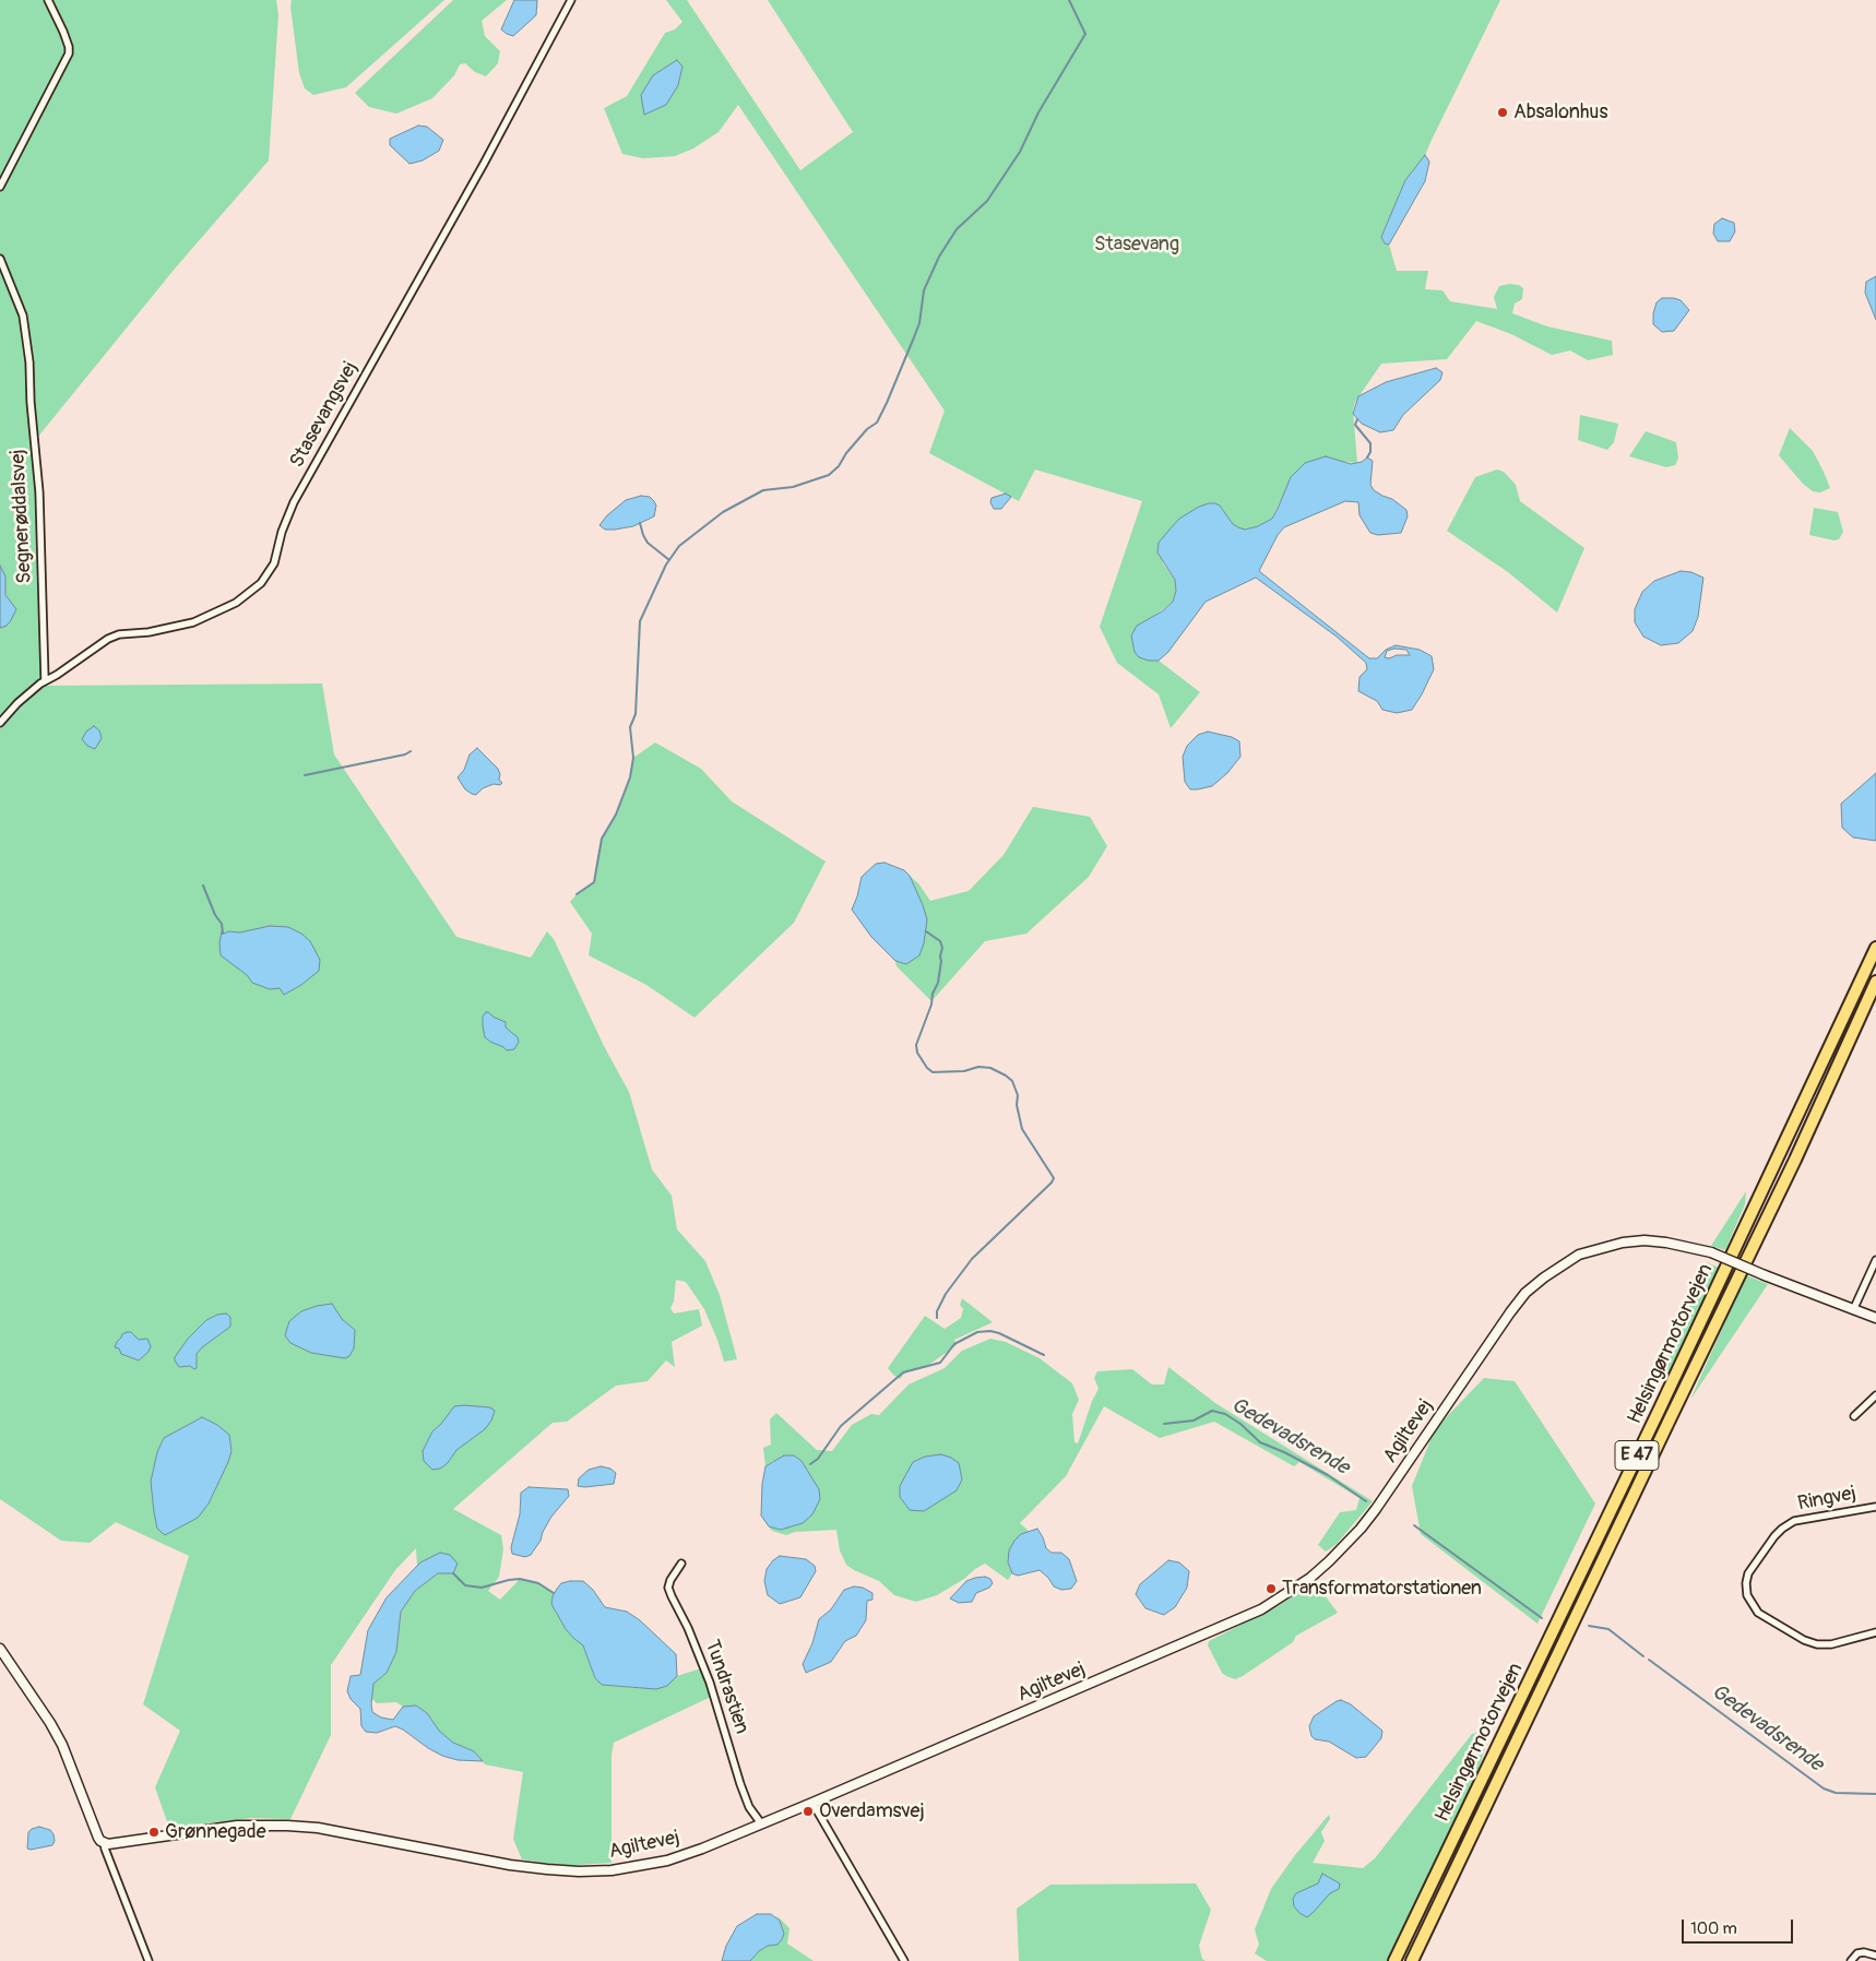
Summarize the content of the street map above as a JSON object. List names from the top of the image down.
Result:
{
  "streets": {
    "highway": ["Helsingørmotorvejen", "E 47"],
    "street": [
      "Stasevangsvej",
      "Segnerøddalsvej",
      "Agiltevej",
      "Ringvej",
      "Tundrastien"
    ]
  },
  "crossings": [
    ["Stasevangsvej", "Segnerøddalsvej"],
    ["Agiltevej", "Tundrastien"]
  ],
  "water": ["Gedevadsrende"],
  "parks": ["Stasevang"],
  "places": [
    "Absalonhus",
    "Transformatorstationen",
    "Overdamsvej",
    "Grønnegade"
  ],
  "scale_bar": "100 m"
}
